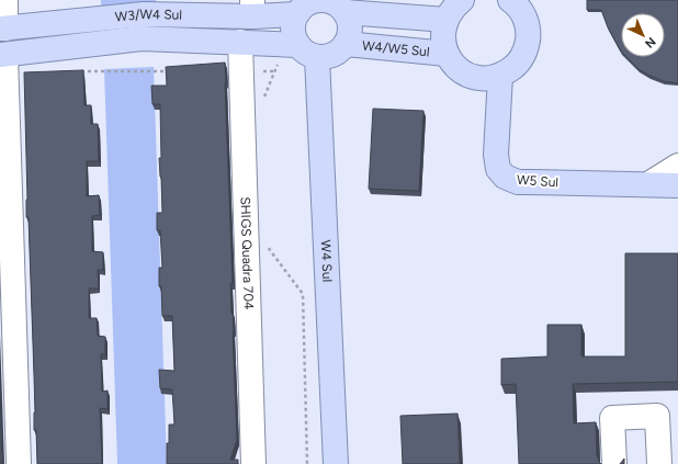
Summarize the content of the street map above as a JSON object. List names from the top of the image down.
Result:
{
  "streets": {
    "main road": [
      "W3/W4 Sul",
      "W4/W5 Sul",
      "W5 Sul",
      "W4 Sul"
    ],
    "street": ["SHIGS Quadra 704"]
  },
  "crossings": [
    ["W3/W4 Sul", "W4/W5 Sul"],
    ["W3/W4 Sul", "SHIGS Quadra 704"],
    ["W3/W4 Sul", "W4 Sul"],
    ["W4/W5 Sul", "W4 Sul"]
  ],
  "north": "bottom right"
}
